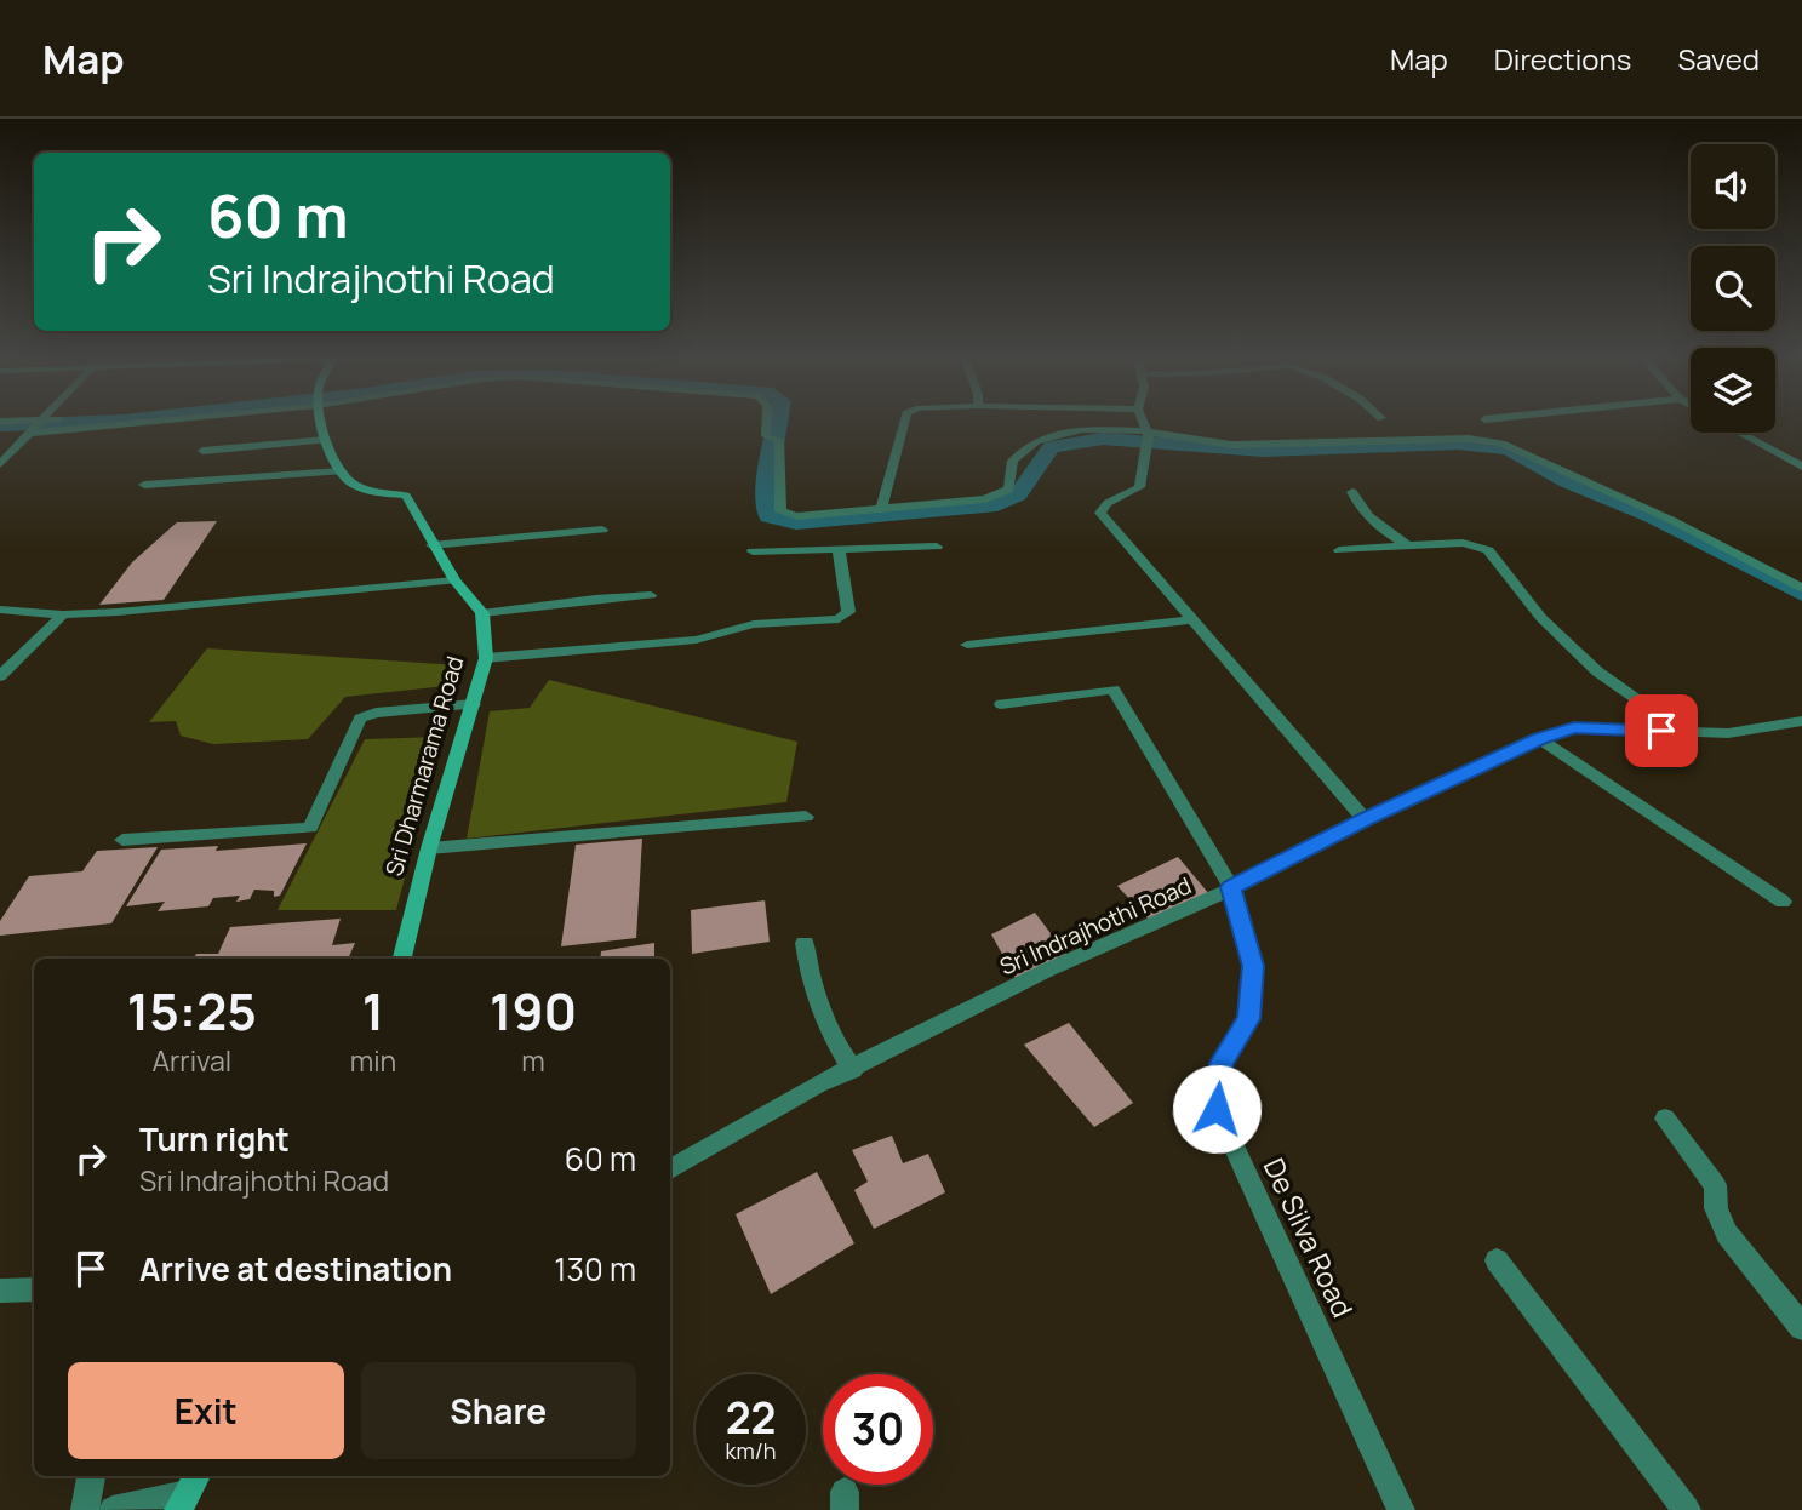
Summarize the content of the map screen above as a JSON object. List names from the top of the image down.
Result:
{
  "streets": {
    "street": ["Sri Dharmarama Road", "Sri Indrajhothi Road", "De Silva Road"]
  },
  "crossings": [
    ["Sri Indrajhothi Road", "De Silva Road"]
  ],
  "page": {
    "header": "Map",
    "nav": ["Map", "Directions", "Saved"],
    "turn": ["60 m", "Sri Indrajhothi Road"],
    "eta": [
      "15:25",
      "Arrival",
      "1",
      "min",
      "190",
      "m"
    ],
    "list": [
      {
        "name": "Turn right",
        "note": "Sri Indrajhothi Road",
        "value": "60 m"
      },
      {
        "name": "Arrive at destination",
        "value": "130 m"
      }
    ],
    "buttons": ["Exit", "Share"],
    "speed": "22 km/h",
    "limit": "30"
  }
}
